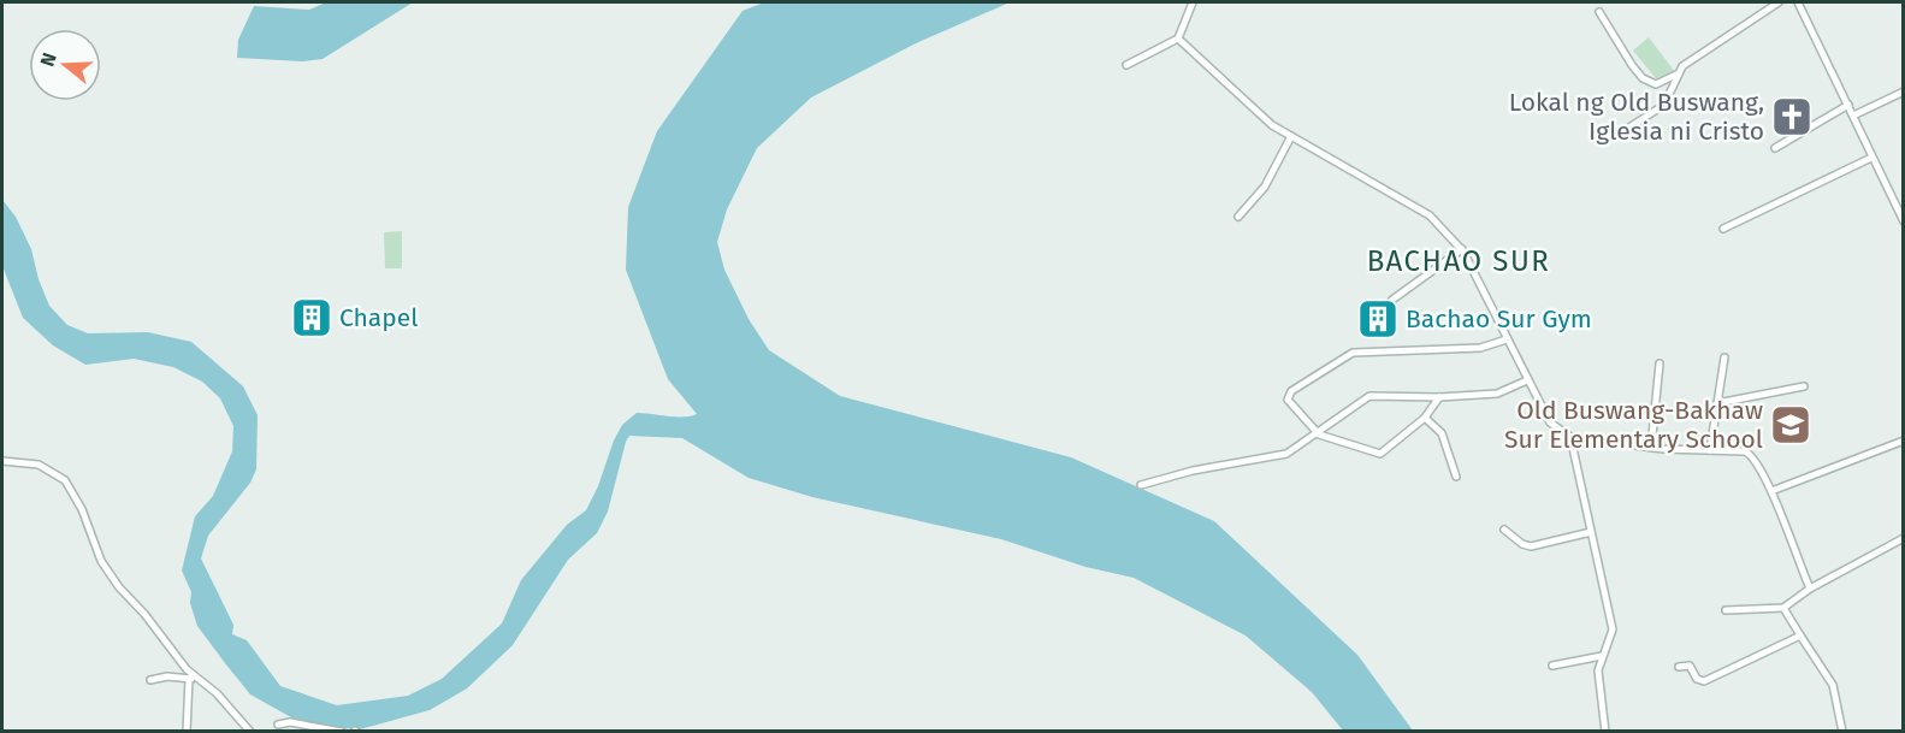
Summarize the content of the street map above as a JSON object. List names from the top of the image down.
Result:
{
  "districts": ["BACHAO SUR"],
  "places": {
    "church": ["Lokal ng Old Buswang, Iglesia ni Cristo"],
    "building": ["Chapel", "Bachao Sur Gym"],
    "school or university": ["Old Buswang-Bakhaw Sur Elementary School"]
  },
  "north": "left"
}
